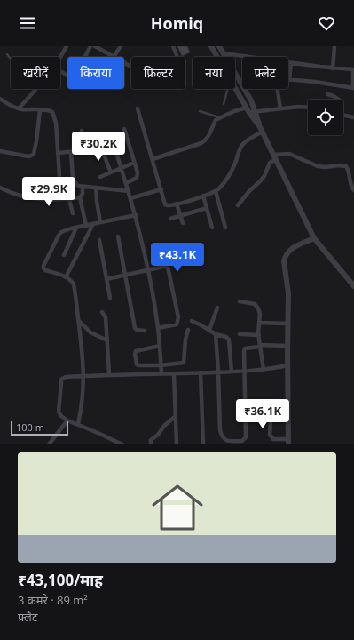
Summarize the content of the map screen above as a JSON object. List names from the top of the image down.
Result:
{
  "scale_bar": "100 m",
  "page": {
    "header": "Homiq",
    "chip": [
      "खरीदें",
      "किराया",
      "फ़िल्टर",
      "नया",
      "फ़्लैट"
    ],
    "price": [
      "₹30.2K",
      "₹29.9K",
      "₹43.1K",
      "₹36.1K"
    ],
    "scale": "100 m",
    "list": [
      {
        "name": "₹43,100/माह",
        "note": "3 कमरे · 89 m² · फ़्लैट"
      }
    ]
  }
}
